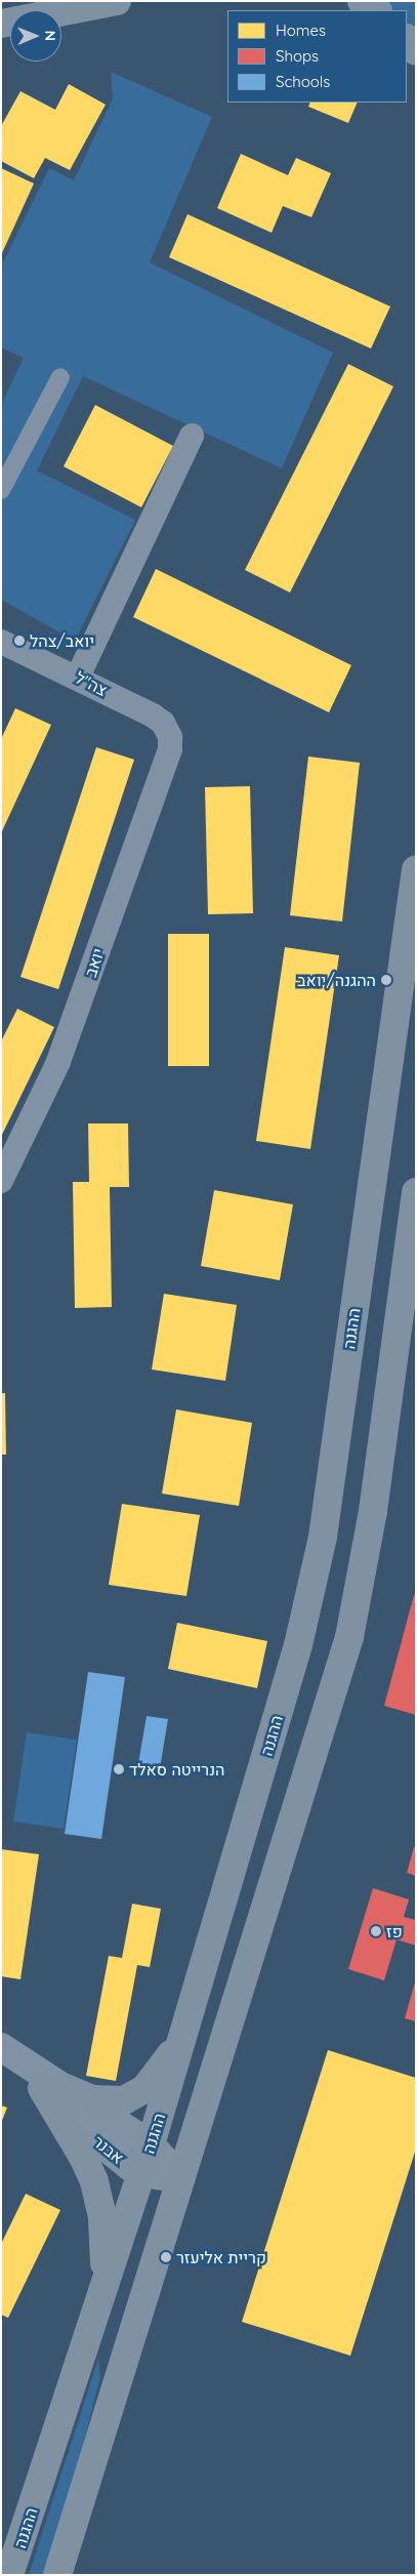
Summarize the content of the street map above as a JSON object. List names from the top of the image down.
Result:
{
  "streets": {
    "highway": ["ההגנה"],
    "street": ["צה\"ל", "יואב", "אבנר"]
  },
  "crossings": [
    ["צה\"ל", "יואב"],
    ["ההגנה", "אבנר"]
  ],
  "places": [
    "יואב/צהל",
    "ההגנה/יואב",
    "הנרייטה סאלד",
    "פז",
    "קריית אליעזר"
  ],
  "legend": ["Homes", "Shops", "Schools"],
  "north": "right"
}
